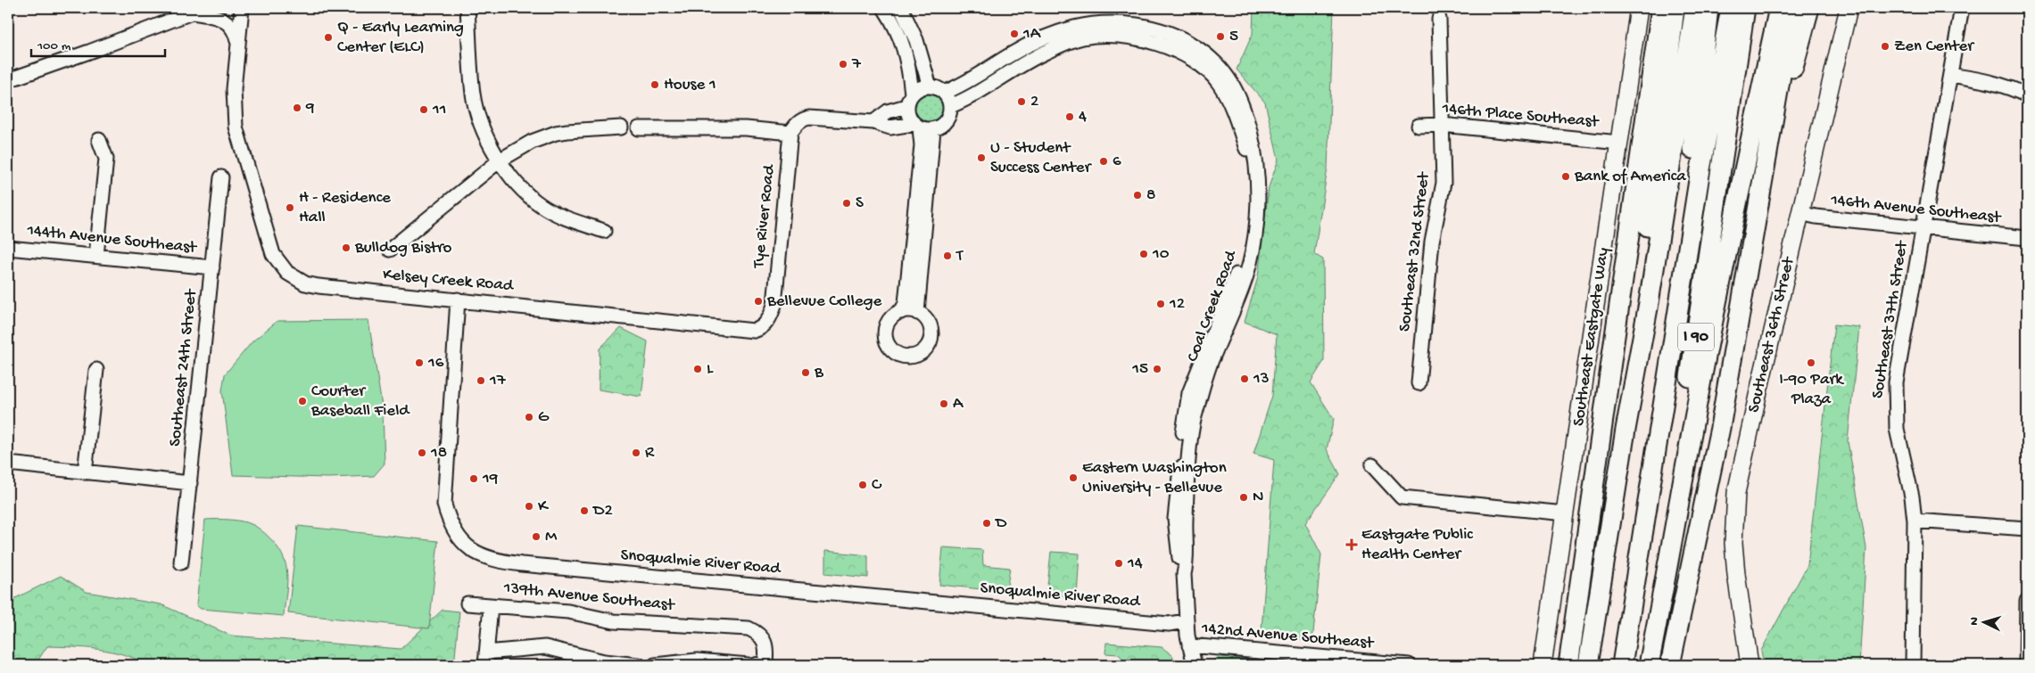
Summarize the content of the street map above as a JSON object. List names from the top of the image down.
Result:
{
  "streets": {
    "highway": ["I 90"],
    "main road": ["Southeast 36th Street", "Southeast Eastgate Way"],
    "street": [
      "146th Place Southeast",
      "146th Avenue Southeast",
      "Tye River Road",
      "144th Avenue Southeast",
      "Southeast 32nd Street",
      "Kelsey Creek Road",
      "Coal Creek Road",
      "Southeast 37th Street",
      "Southeast 24th Street",
      "Snoqualmie River Road",
      "139th Avenue Southeast",
      "142nd Avenue Southeast"
    ]
  },
  "crossings": [
    ["146th Place Southeast", "Southeast 32nd Street"],
    ["146th Place Southeast", "Southeast Eastgate Way"],
    ["146th Avenue Southeast", "Southeast 37th Street"],
    ["146th Avenue Southeast", "Southeast 36th Street"],
    ["Tye River Road", "Kelsey Creek Road"],
    ["144th Avenue Southeast", "Southeast 24th Street"],
    ["Kelsey Creek Road", "Snoqualmie River Road"],
    ["Coal Creek Road", "Snoqualmie River Road"],
    ["Coal Creek Road", "142nd Avenue Southeast"]
  ],
  "places": {
    "other": [
      "1A",
      "5",
      "Q - Early Learning Center (ELC)",
      "Zen Center",
      "7",
      "House 1",
      "2",
      "9",
      "11",
      "4",
      "U - Student Success Center",
      "6",
      "Bank of America",
      "8",
      "S",
      "H - Residence Hall",
      "Bulldog Bistro",
      "10",
      "T",
      "Bellevue College",
      "12",
      "16",
      "I-90 Park Plaza",
      "L",
      "15",
      "B",
      "13",
      "17",
      "Courter Baseball Field",
      "A",
      "G",
      "18",
      "R",
      "Eastern Washington University - Bellevue",
      "19",
      "C",
      "N",
      "K",
      "D2",
      "D",
      "M",
      "14"
    ],
    "health": ["Eastgate Public Health Center"]
  },
  "scale_bar": "100 m",
  "north": "left"
}
